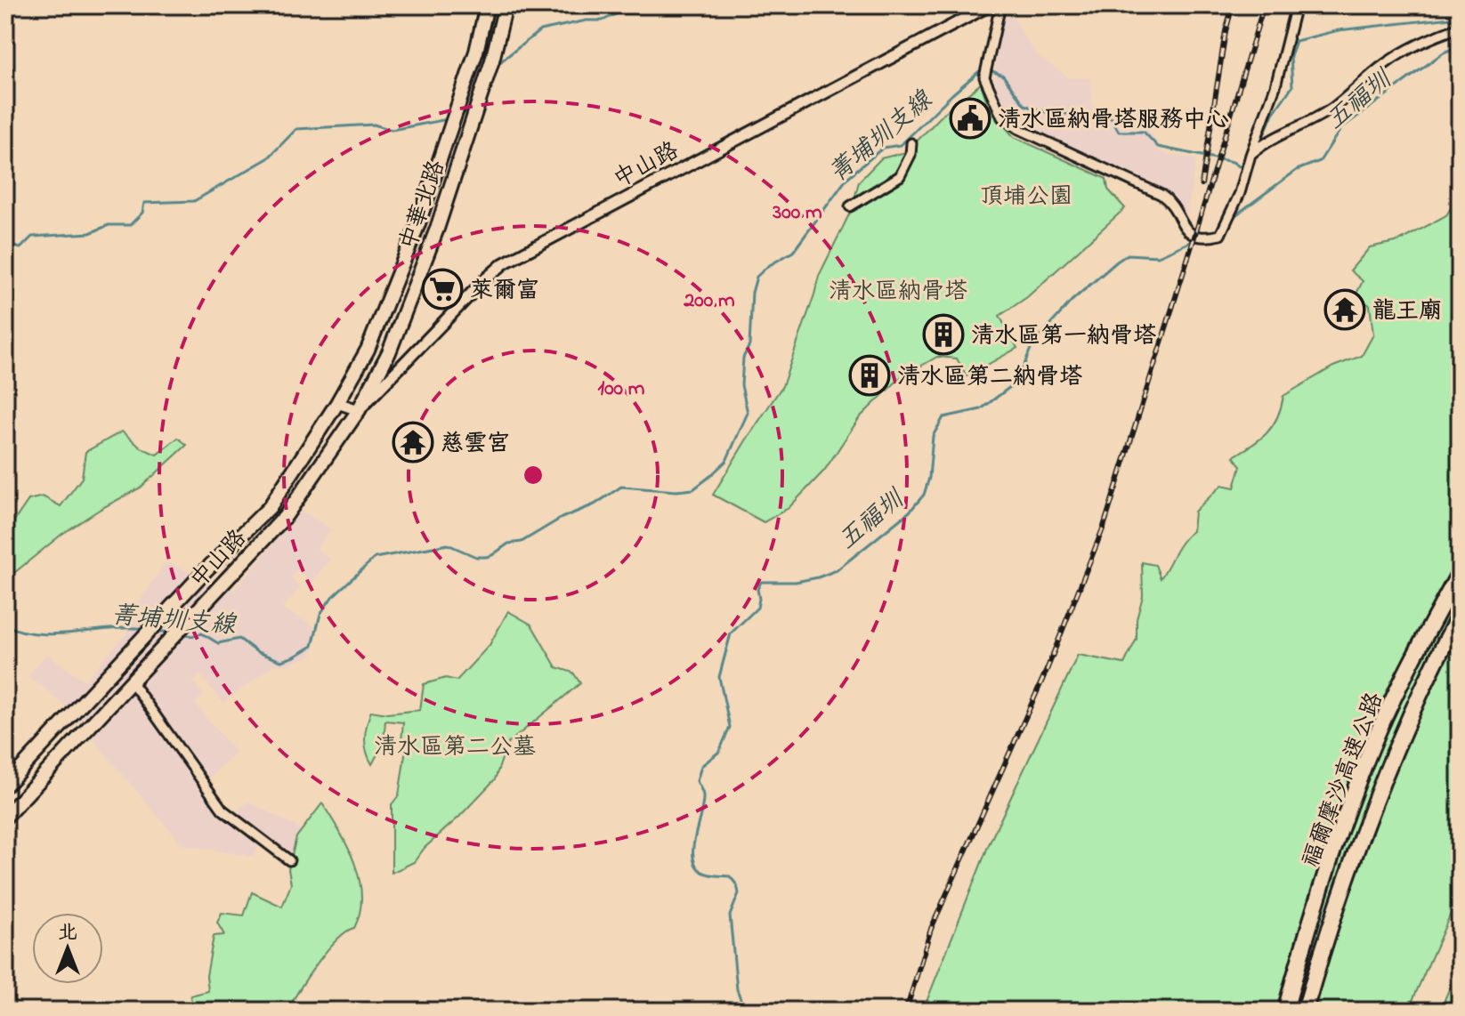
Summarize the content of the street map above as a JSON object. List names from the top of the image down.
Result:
{
  "streets": {
    "highway": ["福爾摩沙高速公路"],
    "main road": ["中山路", "中華北路"]
  },
  "crossings": [
    ["中山路", "中華北路"]
  ],
  "water": ["五福圳", "菁埔圳支線"],
  "parks": ["頂埔公園", "清水區納骨塔", "清水區第二公墓"],
  "places": {
    "public building": ["清水區納骨塔服務中心"],
    "supermarket": ["萊爾富"],
    "temple": ["龍王廟", "慈雲宮"],
    "building": ["清水區第一納骨塔", "清水區第二納骨塔"]
  },
  "north": "top",
  "rings": ["300 m", "200 m", "100 m"]
}
